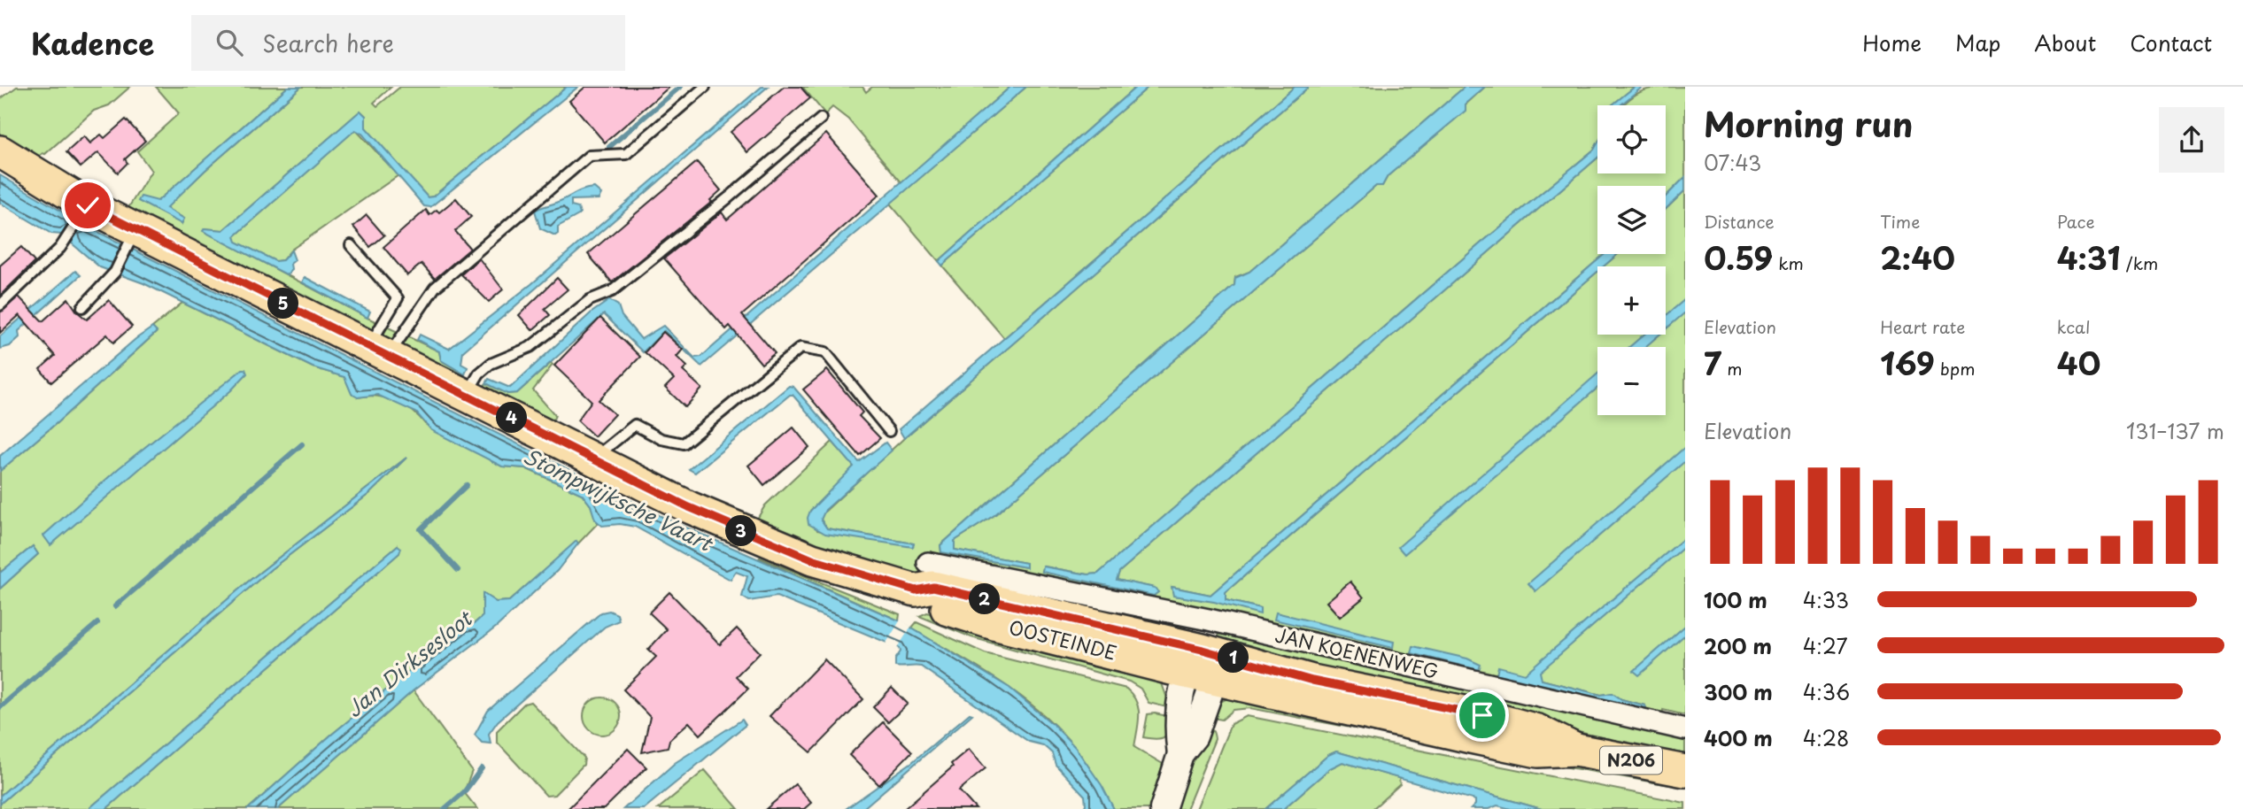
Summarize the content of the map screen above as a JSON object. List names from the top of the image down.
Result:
{
  "streets": {
    "main road": ["OOSTEINDE", "JAN KOENENWEG", "N206"]
  },
  "crossings": [
    ["OOSTEINDE", "JAN KOENENWEG"]
  ],
  "water": ["Stompwijksche Vaart", "Jan Dirksesloot"],
  "page": {
    "header": "Kadence",
    "search": "Search here",
    "nav": [
      "Home",
      "Map",
      "About",
      "Contact"
    ],
    "heading": ["Morning run", "07:43"],
    "map_buttons": ["+", "−"],
    "stats": [
      ["Distance", "0.59 km"],
      ["Time", "2:40"],
      ["Pace", "4:31 /km"],
      ["Elevation", "7 m"],
      ["Heart rate", "169 bpm"],
      ["kcal", "40"]
    ],
    "pins": [
      "5",
      "4",
      "3",
      "2",
      "1"
    ],
    "chart": ["Elevation", "131–137 m"],
    "list": [
      {
        "name": "100 m",
        "note": "4:33"
      },
      {
        "name": "200 m",
        "note": "4:27"
      },
      {
        "name": "300 m",
        "note": "4:36"
      },
      {
        "name": "400 m",
        "note": "4:28"
      }
    ]
  }
}
